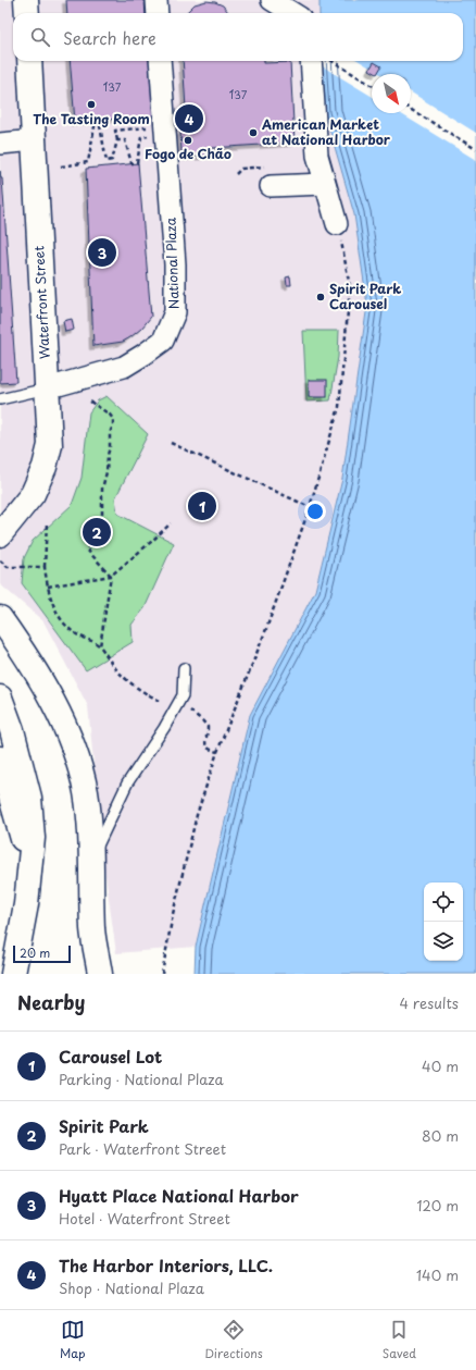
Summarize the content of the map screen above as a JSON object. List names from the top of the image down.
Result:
{
  "streets": {
    "main road": ["Waterfront Street"],
    "street": ["National Plaza"]
  },
  "crossings": [
    ["National Plaza", "Waterfront Street"]
  ],
  "places": [
    "The Tasting Room",
    "American Market at National Harbor",
    "Fogo de Chão",
    "Spirit Park Carousel"
  ],
  "house_numbers": ["137", "137"],
  "scale_bar": "20 m",
  "north": "bottom right",
  "page": {
    "search": "Search here",
    "pins": [
      "4",
      "3",
      "1",
      "2"
    ],
    "scale": "20 m",
    "heading": ["Nearby", "4 results"],
    "list": [
      {
        "mark": "1",
        "name": "Carousel Lot",
        "note": "Parking · National Plaza",
        "value": "40 m"
      },
      {
        "mark": "2",
        "name": "Spirit Park",
        "note": "Park · Waterfront Street",
        "value": "80 m"
      },
      {
        "mark": "3",
        "name": "Hyatt Place National Harbor",
        "note": "Hotel · Waterfront Street",
        "value": "120 m"
      },
      {
        "mark": "4",
        "name": "The Harbor Interiors, LLC.",
        "note": "Shop · National Plaza",
        "value": "140 m"
      }
    ],
    "nav": ["Map", "Directions", "Saved"]
  }
}
